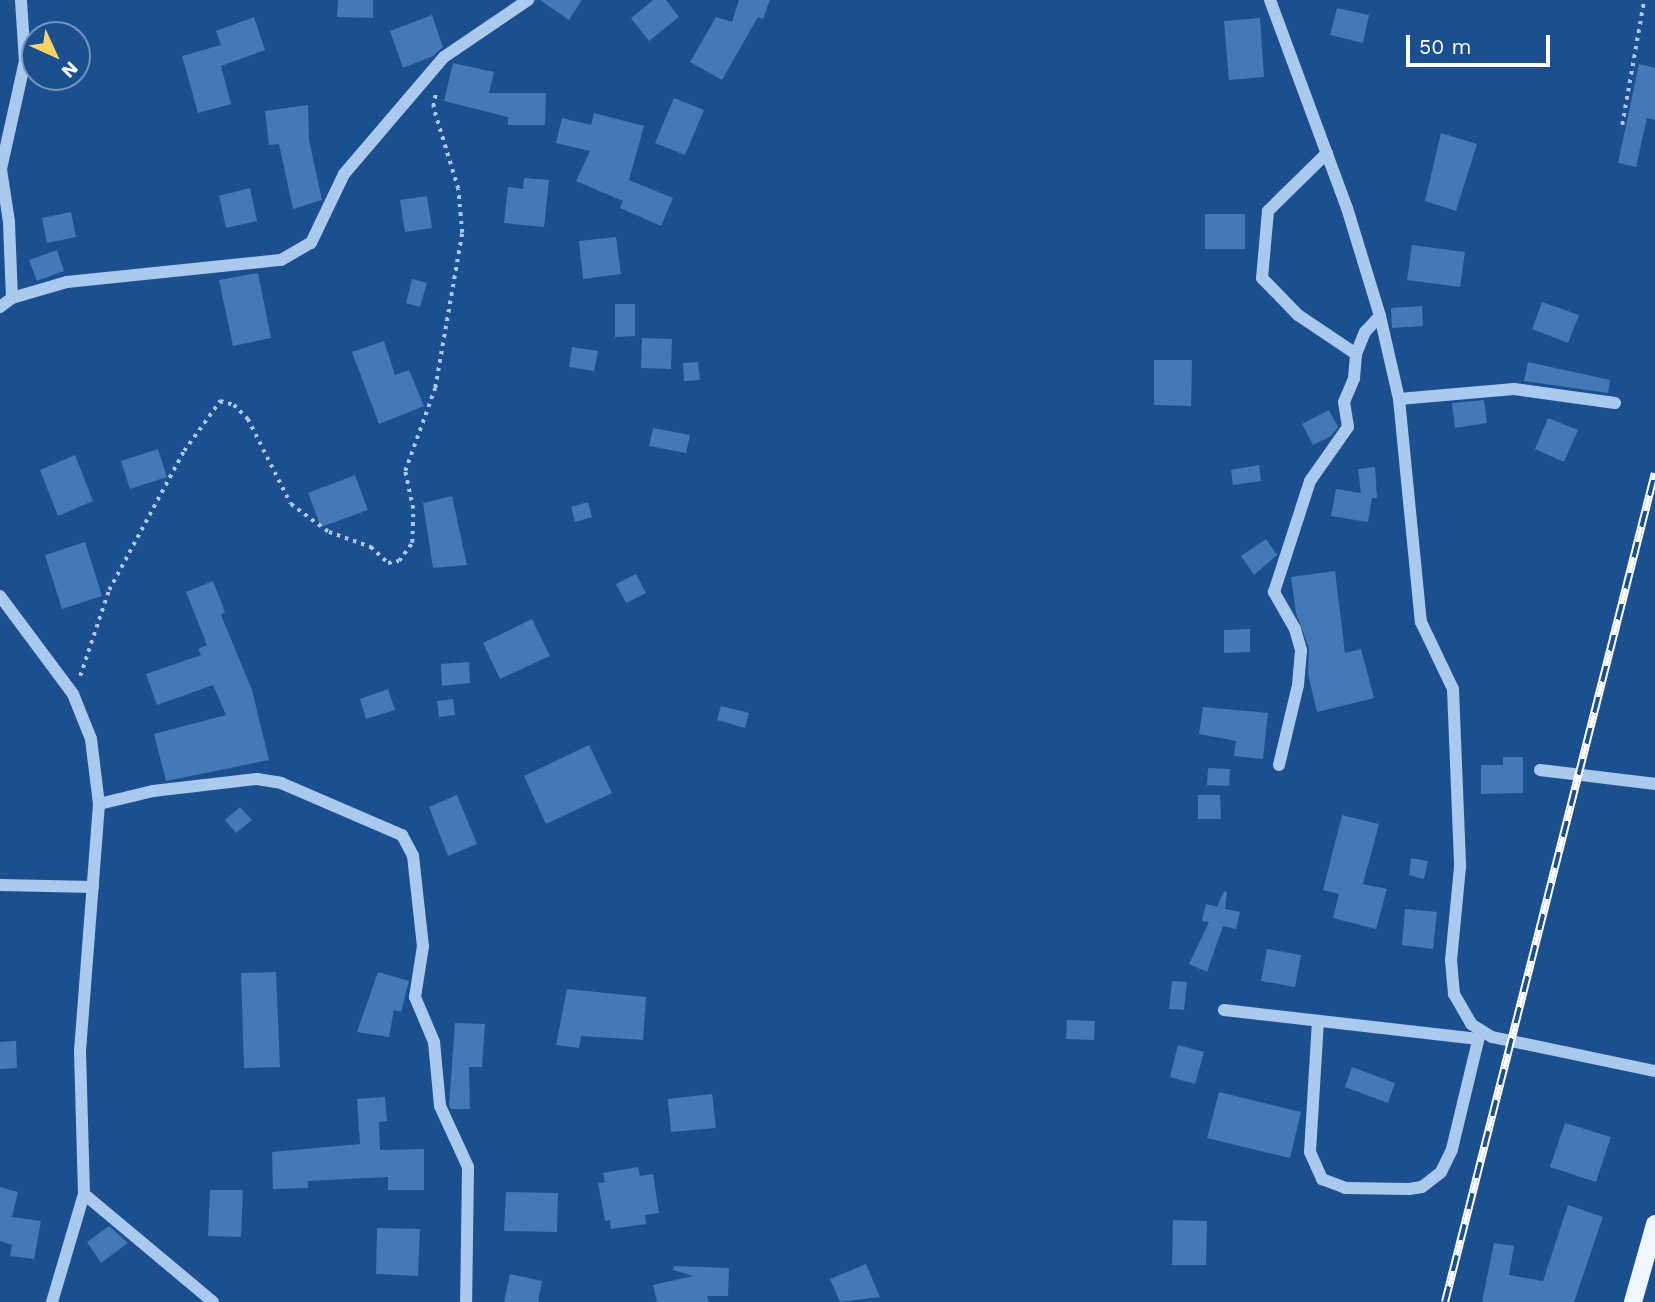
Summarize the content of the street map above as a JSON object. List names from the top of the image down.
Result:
{
  "scale_bar": "50 m",
  "north": "bottom right"
}
